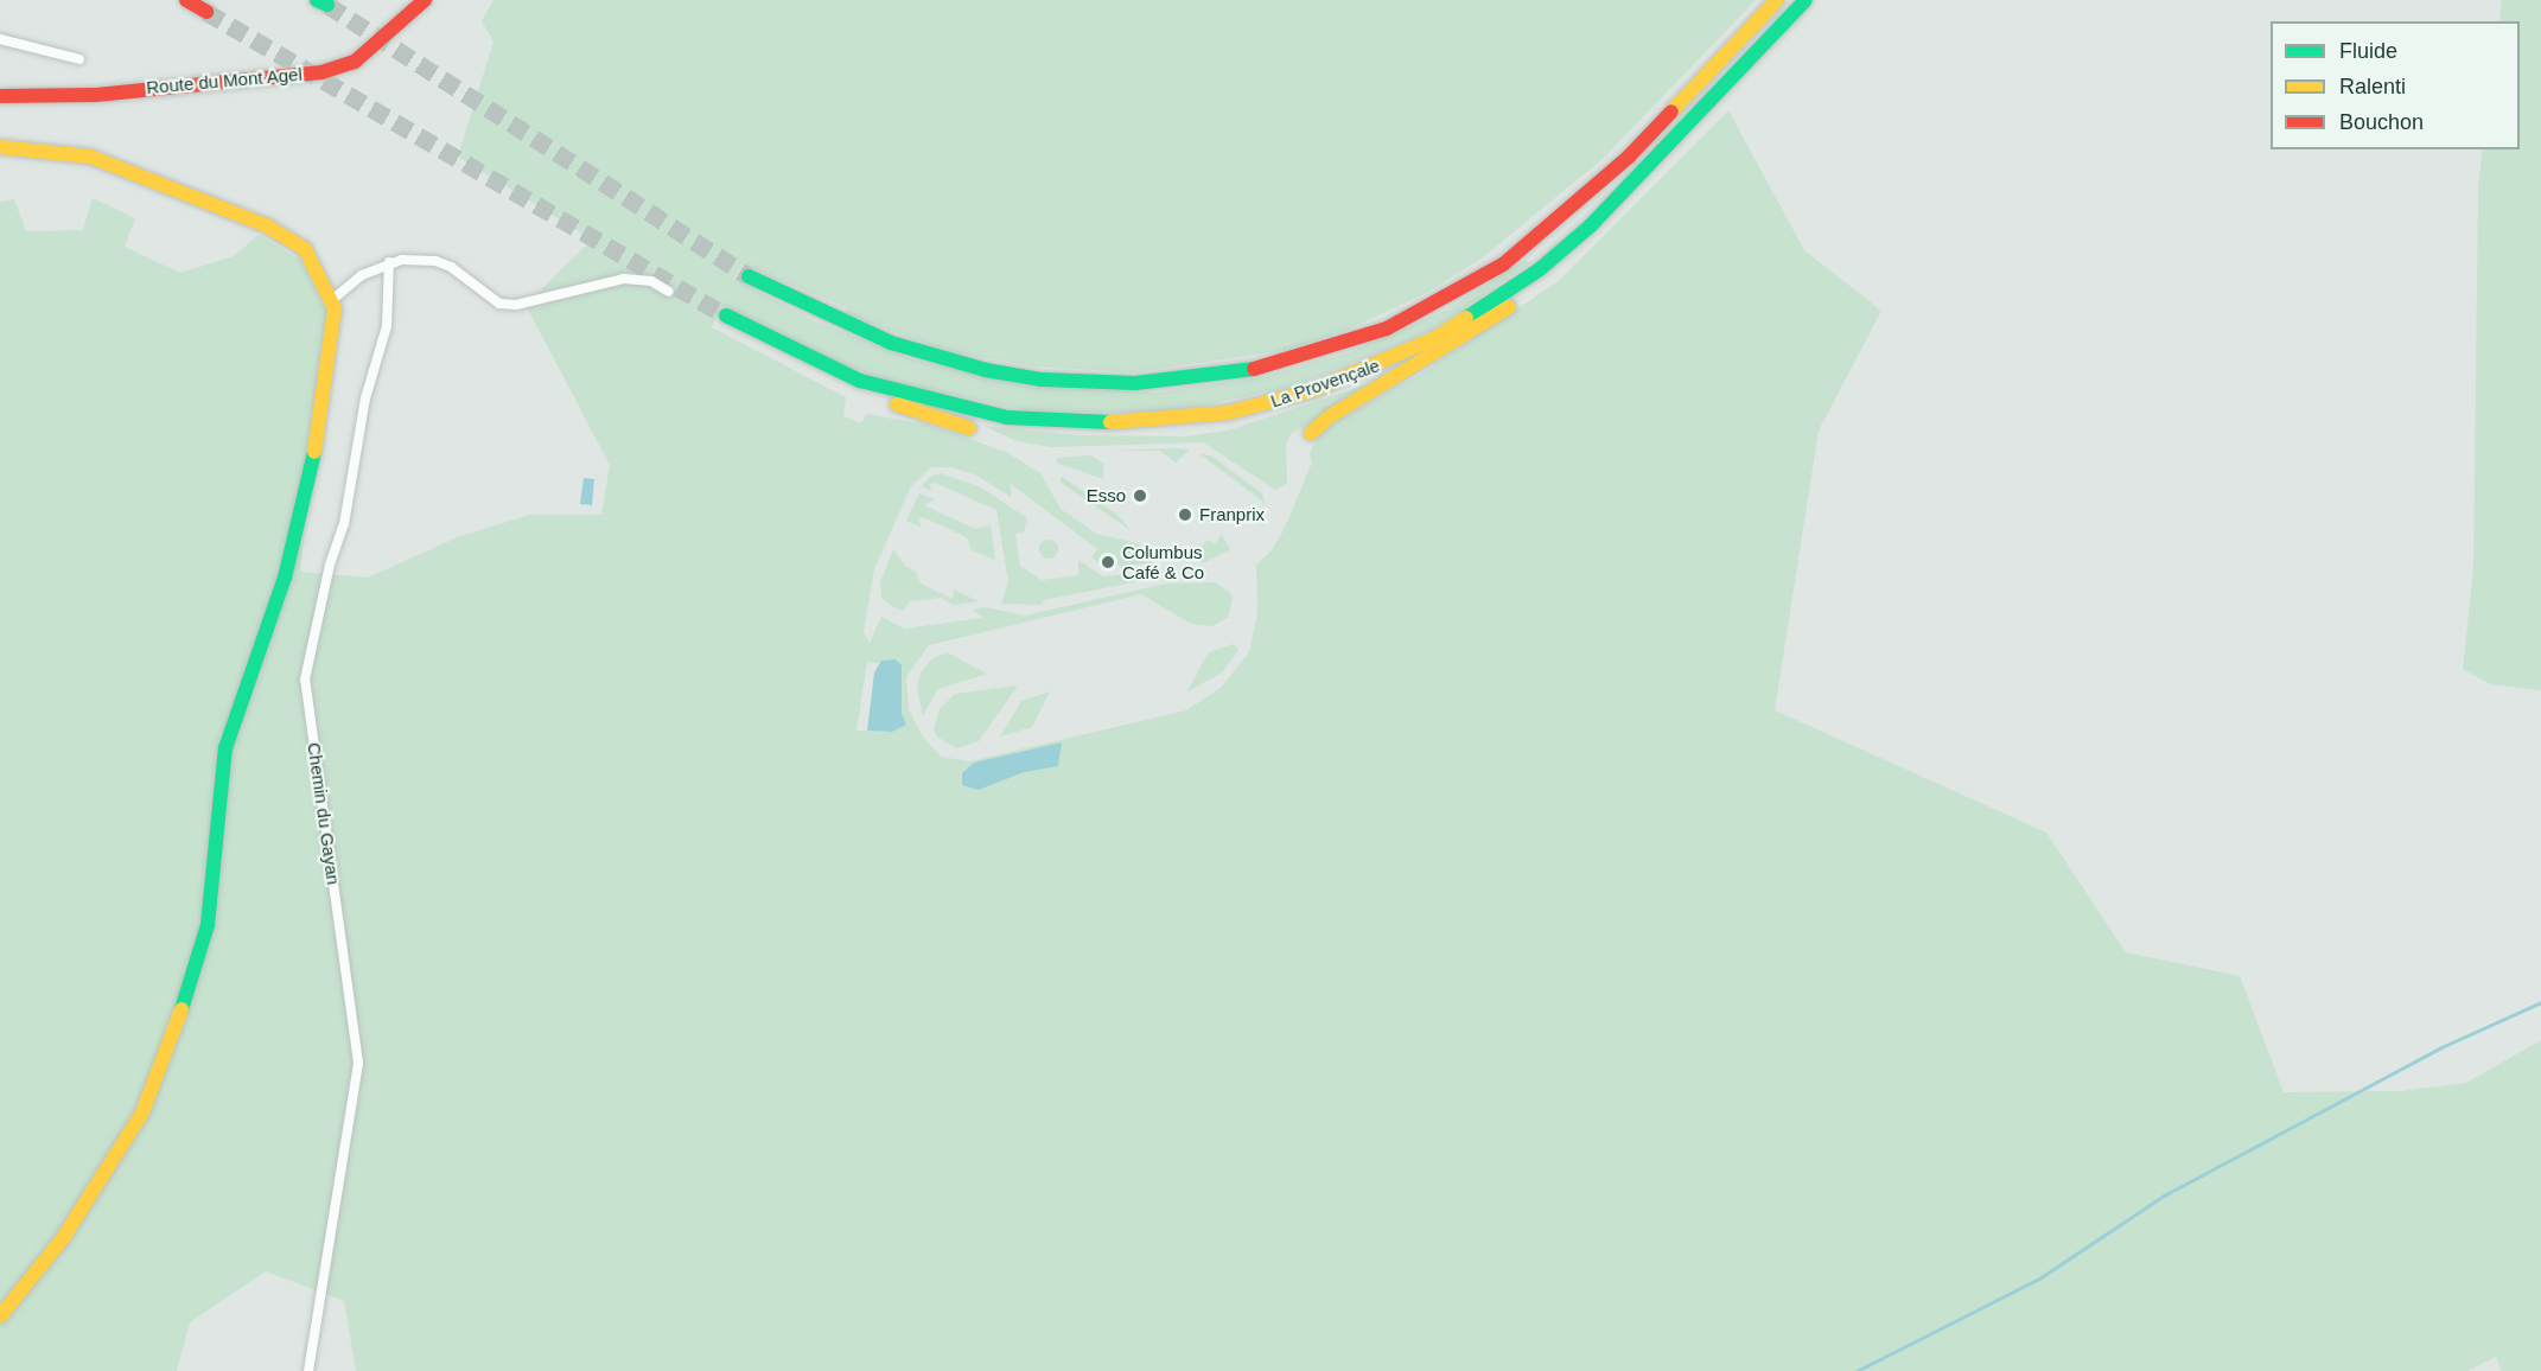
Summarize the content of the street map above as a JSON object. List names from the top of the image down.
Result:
{
  "streets": {
    "main road": ["Route du Mont Agel", "La Provençale"],
    "street": ["Chemin du Gayan"]
  },
  "places": ["Esso", "Franprix", "Columbus Café & Co"],
  "legend": ["Fluide", "Ralenti", "Bouchon"]
}
